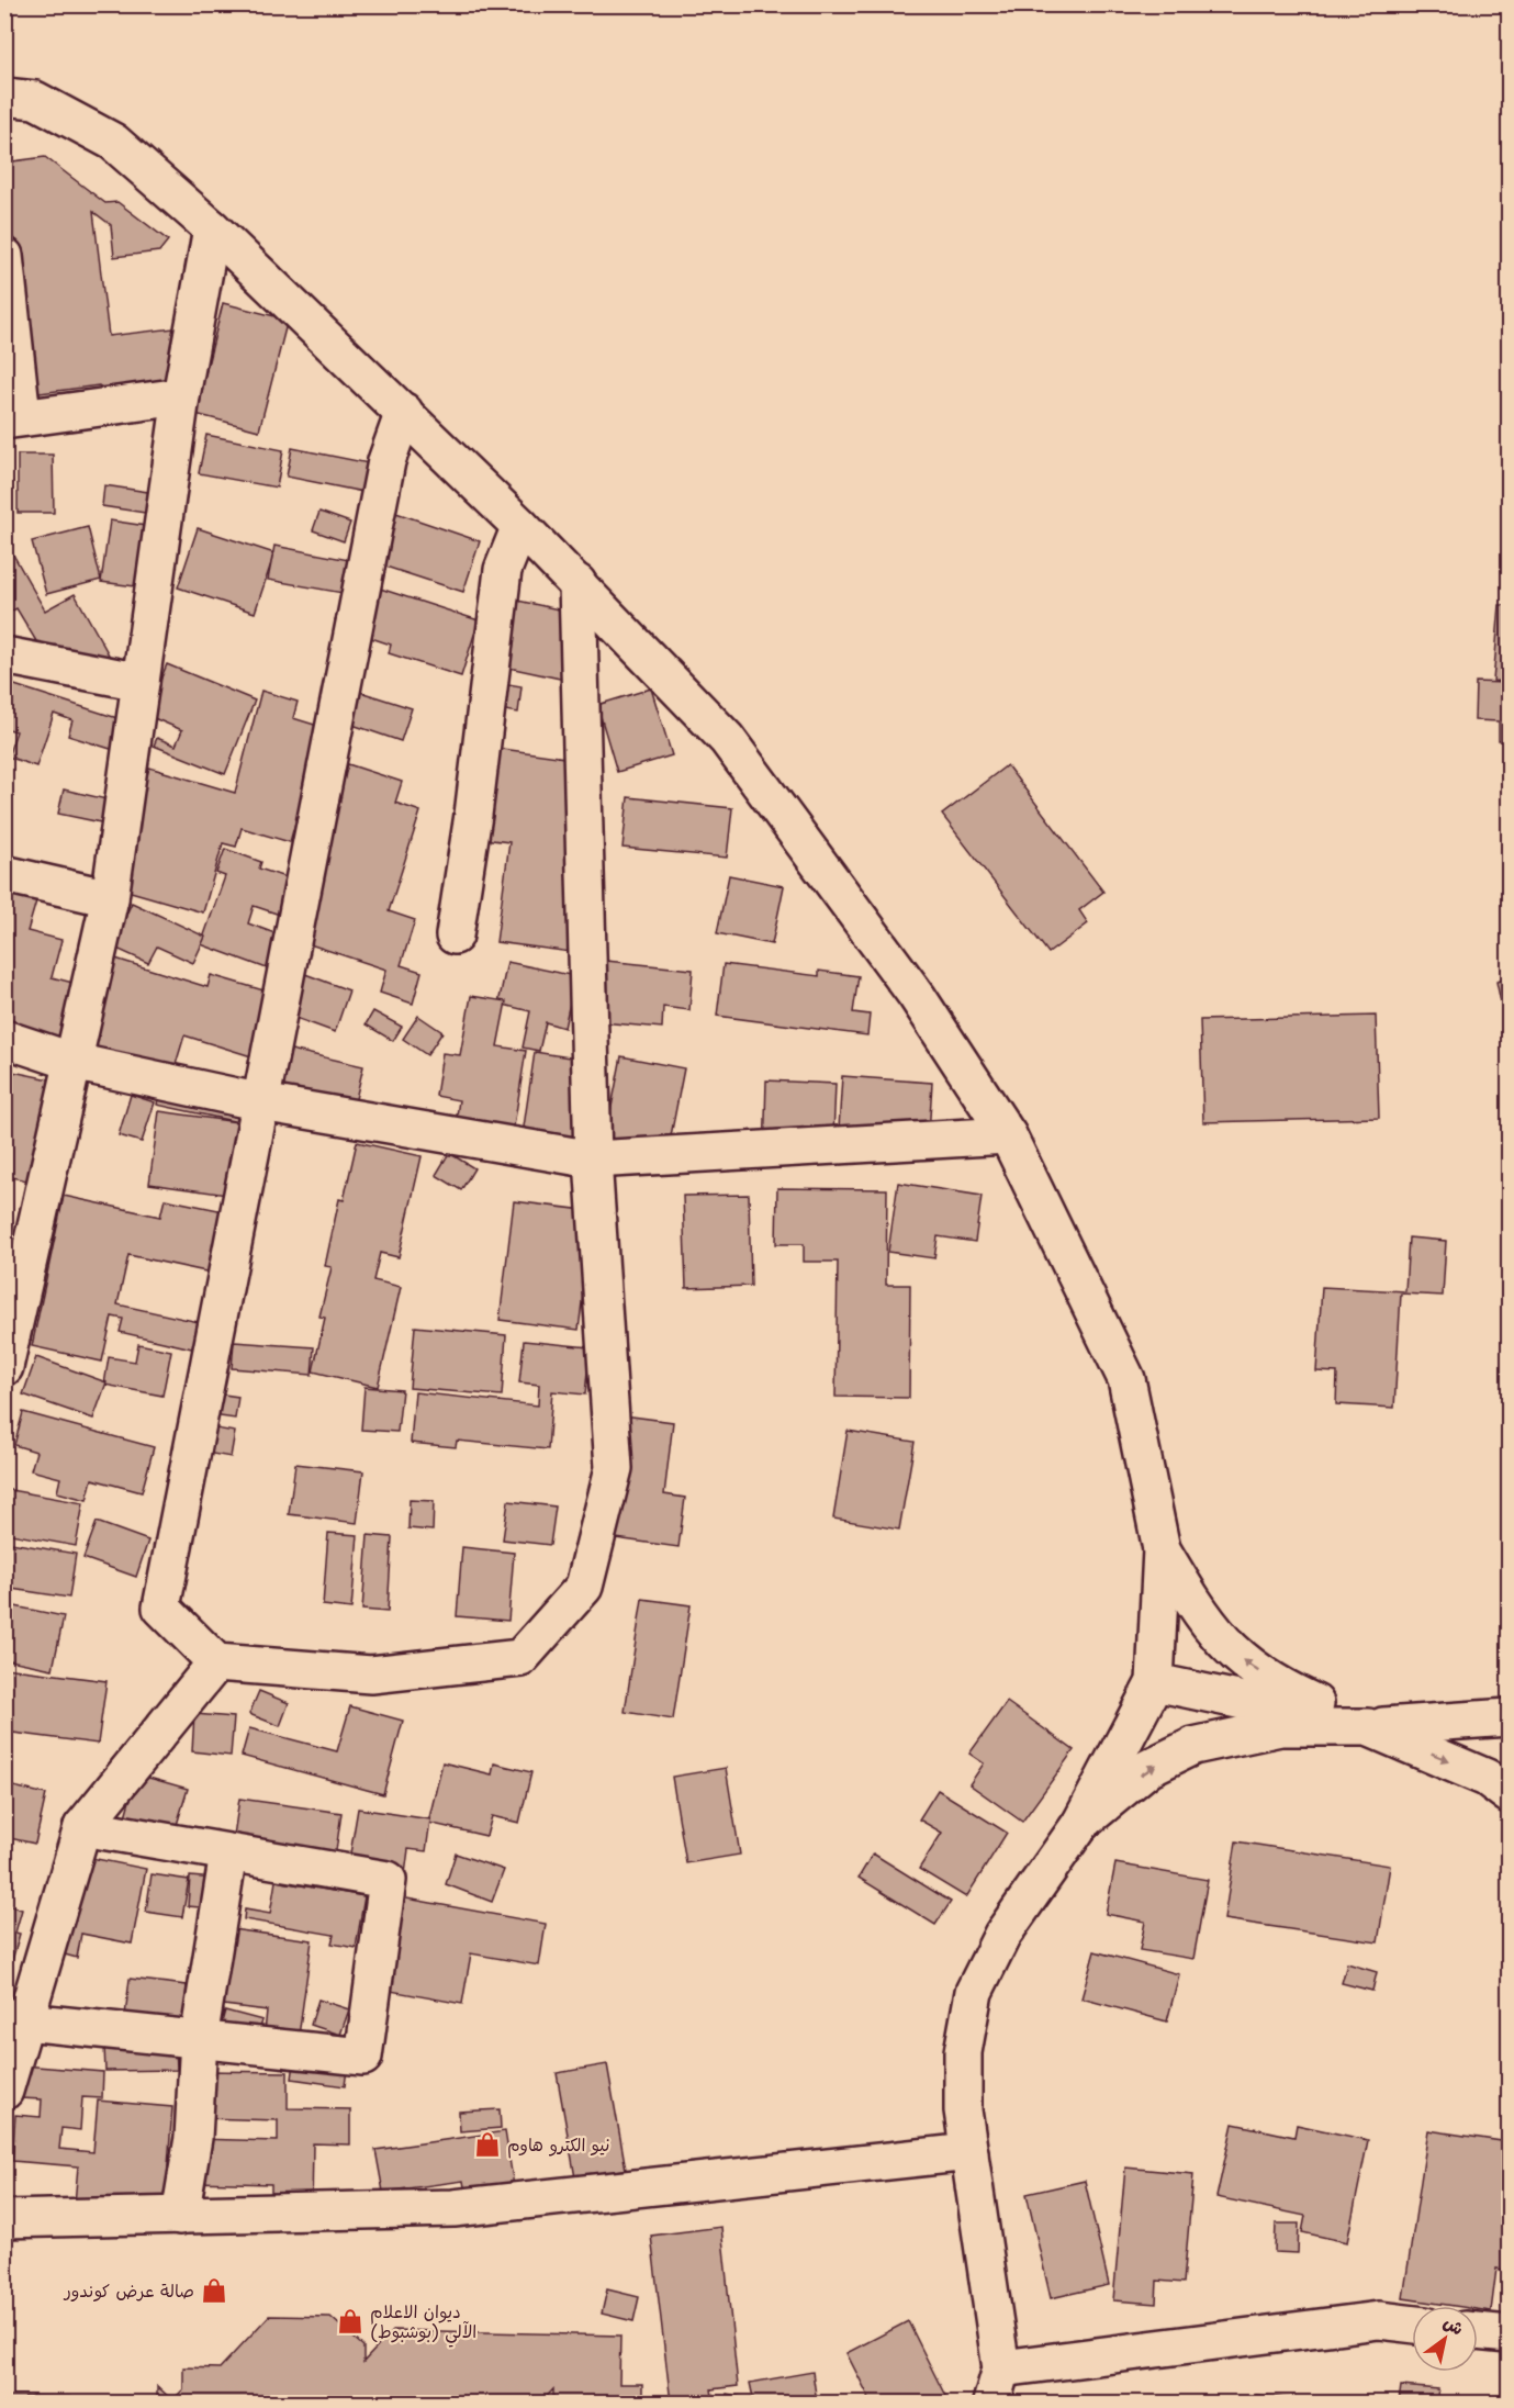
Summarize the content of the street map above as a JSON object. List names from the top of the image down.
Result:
{
  "places": {
    "shop": ["نيو الكترو هاوم", "صالة عرض كوندور", "ديوان الاعلام الآلي (بوشبوط)"]
  },
  "north": "top right"
}
